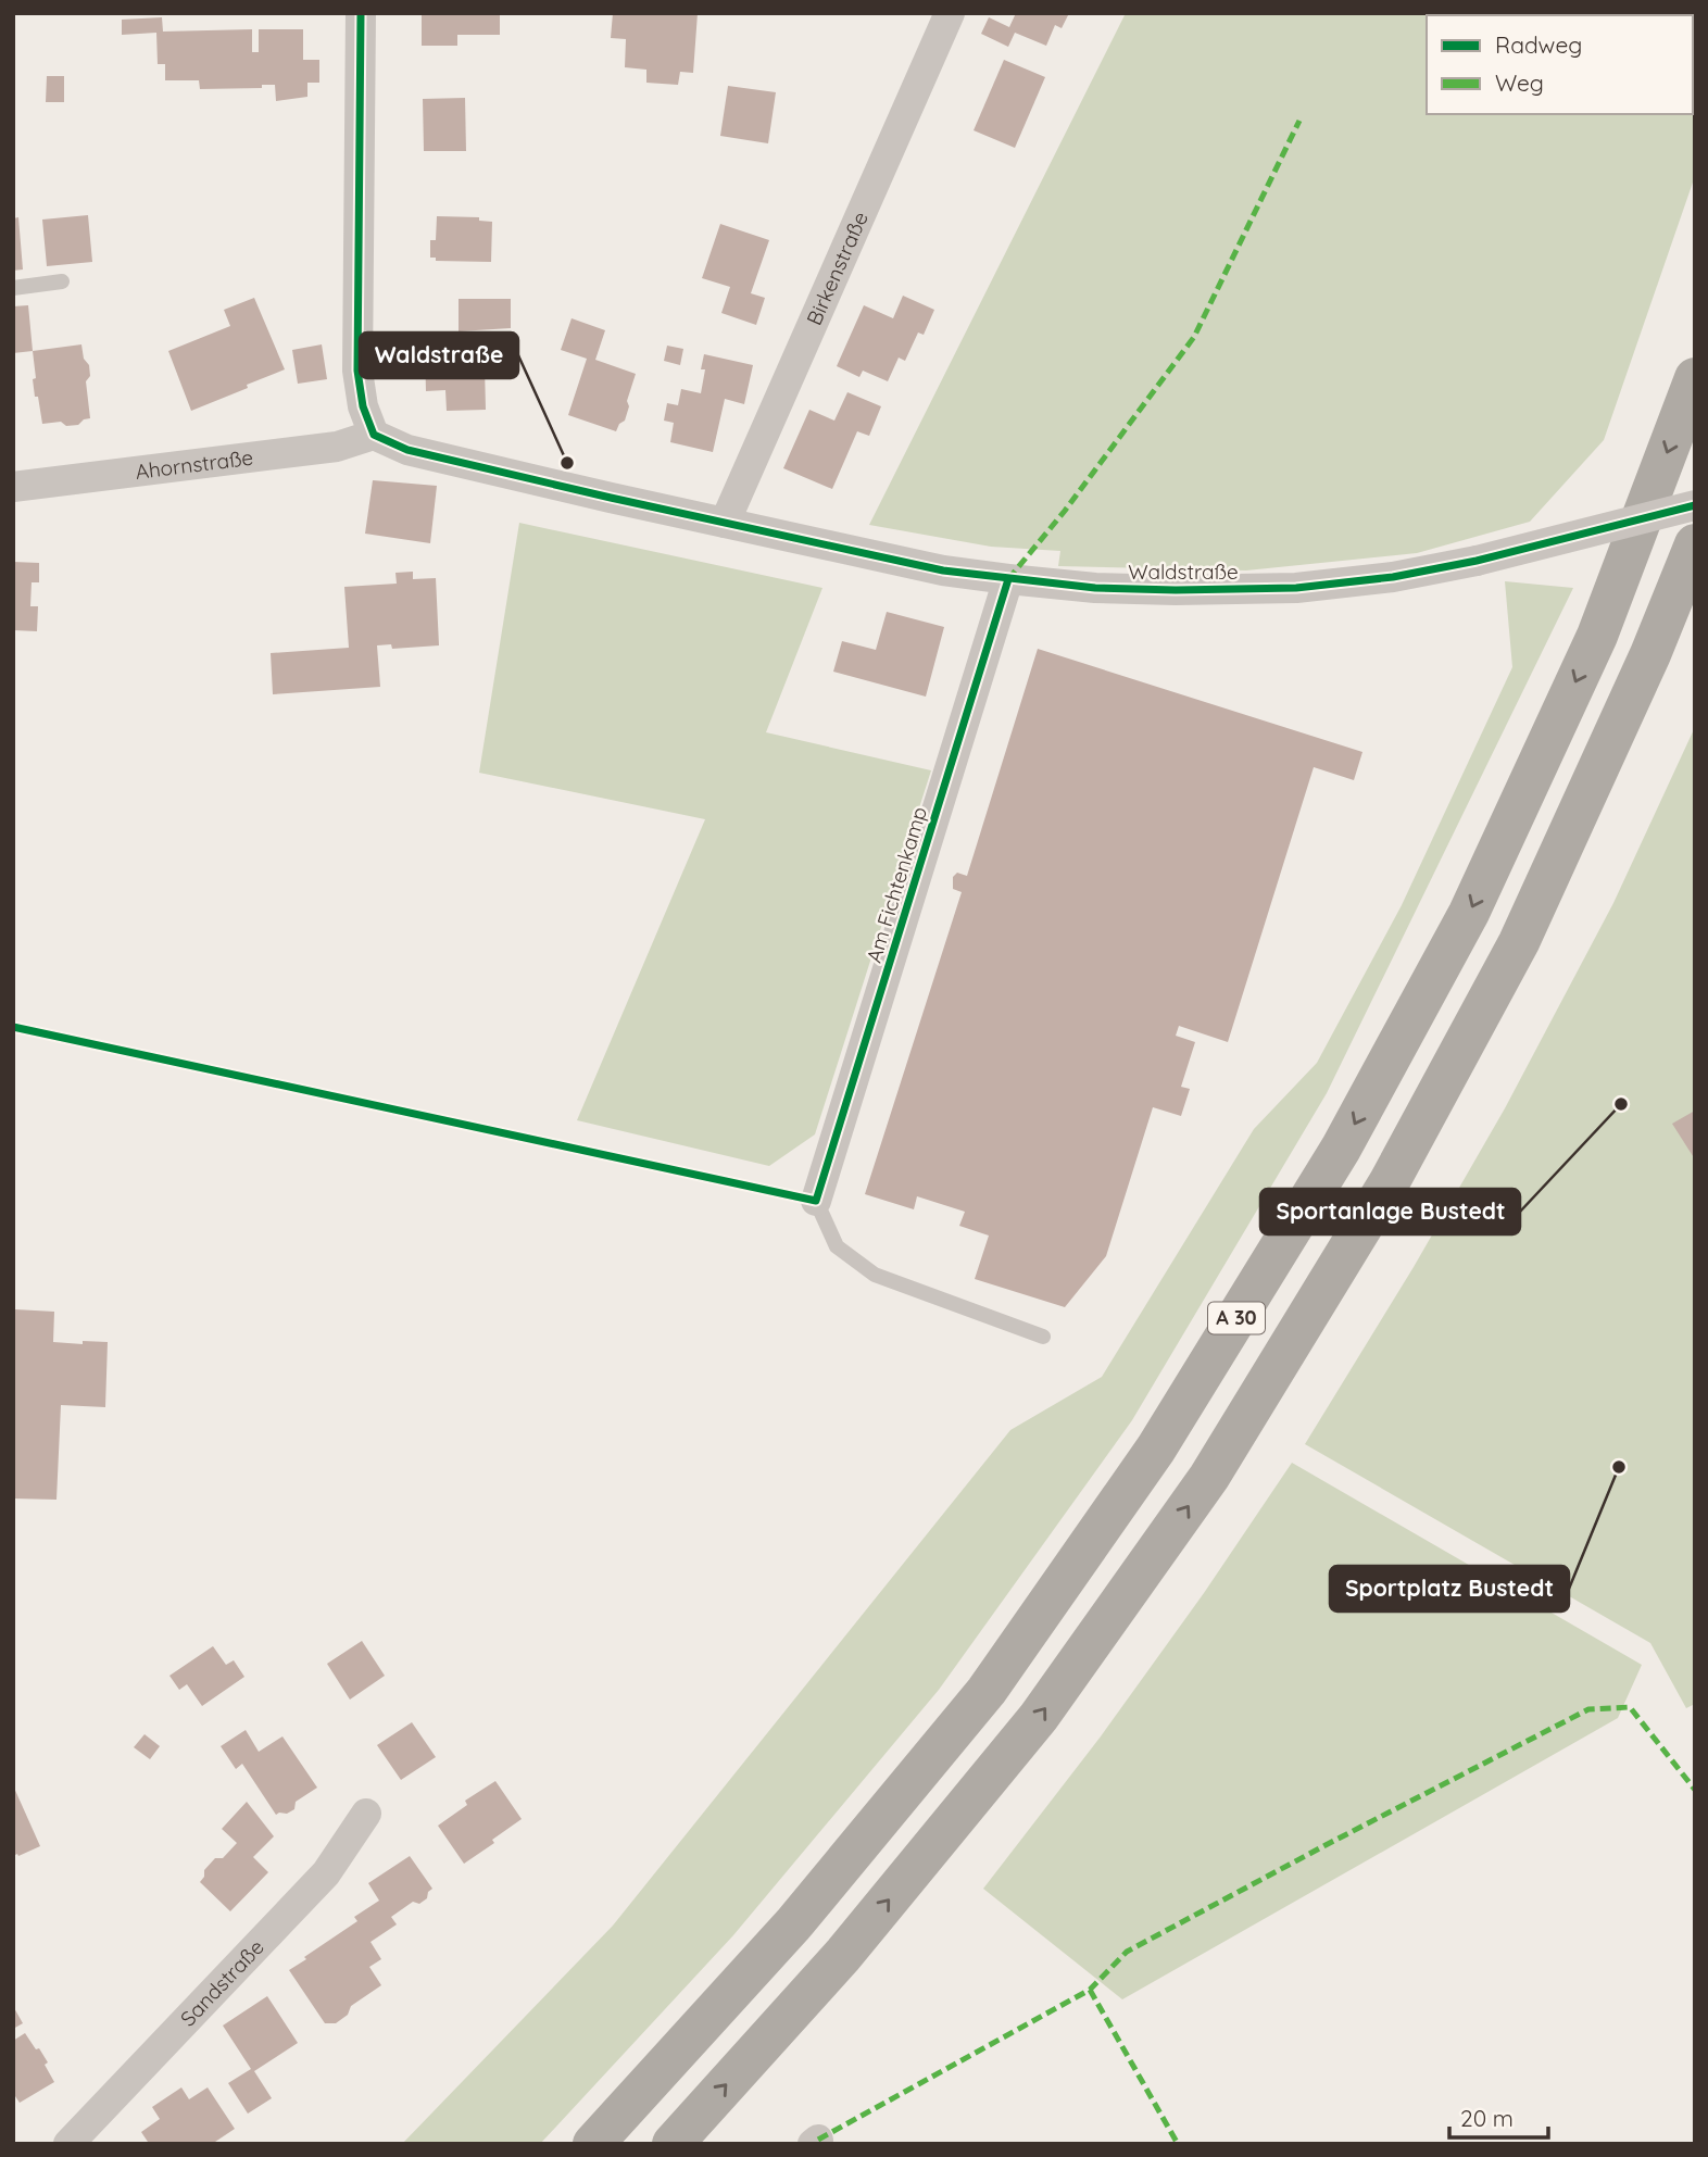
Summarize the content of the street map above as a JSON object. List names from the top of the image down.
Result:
{
  "streets": {
    "highway": ["A 30"],
    "street": [
      "Birkenstraße",
      "Ahornstraße",
      "Waldstraße",
      "Am Fichtenkamp",
      "Sandstraße"
    ]
  },
  "crossings": [
    ["Birkenstraße", "Waldstraße"],
    ["Ahornstraße", "Waldstraße"],
    ["Waldstraße", "Am Fichtenkamp"]
  ],
  "places": ["Waldstraße", "Sportanlage Bustedt", "Sportplatz Bustedt"],
  "legend": ["Radweg", "Weg"],
  "scale_bar": "20 m"
}
